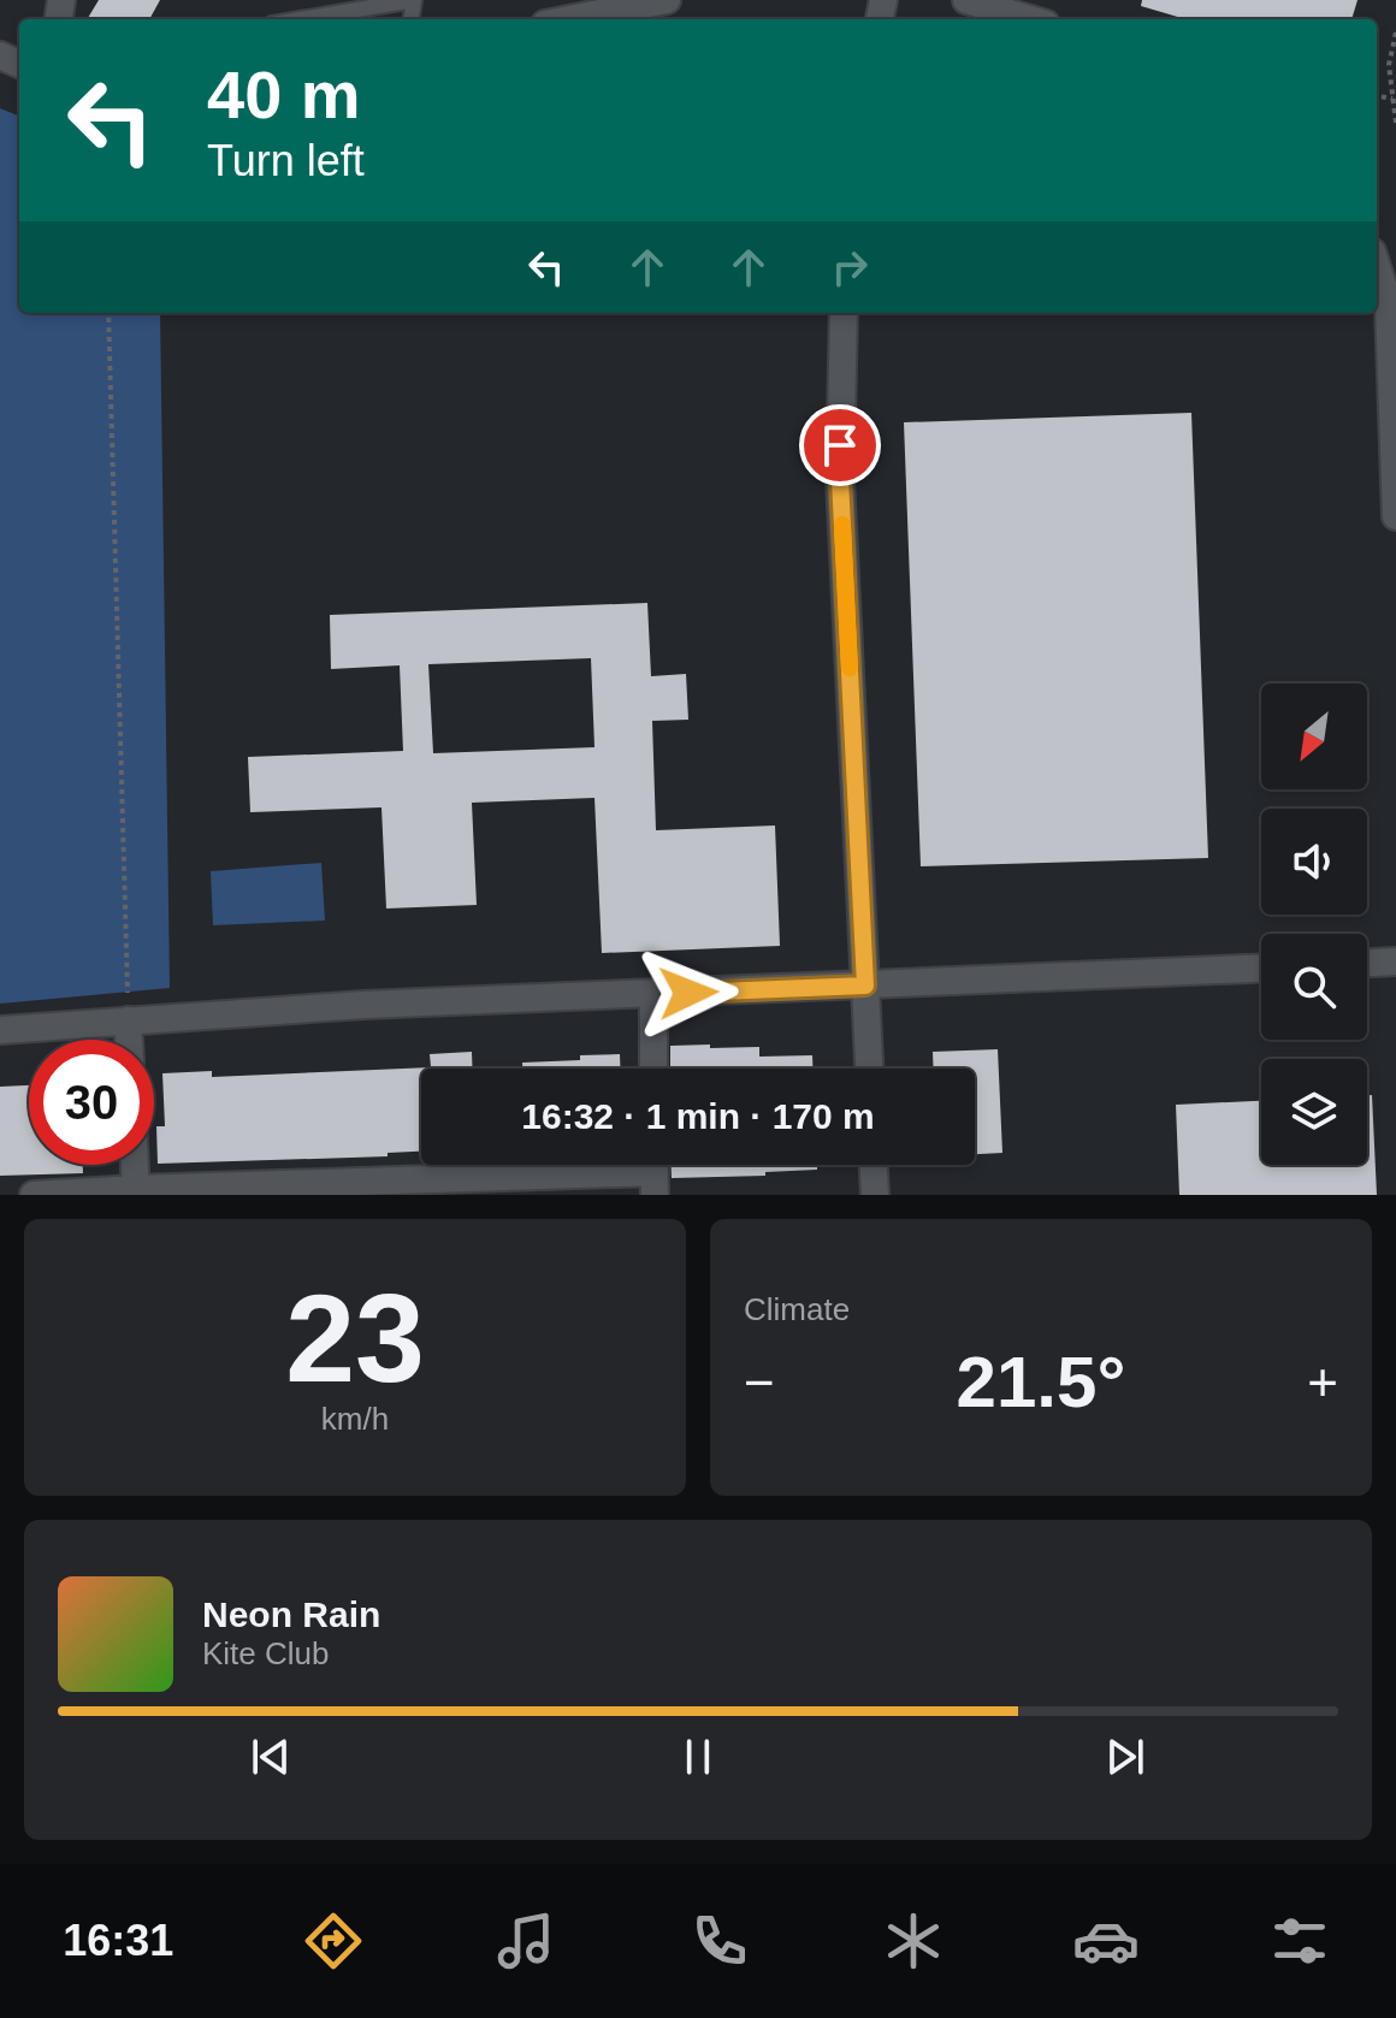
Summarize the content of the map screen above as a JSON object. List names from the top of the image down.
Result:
{
  "north": "bottom left",
  "page": {
    "turn": ["40 m", "Turn left"],
    "limit": "30",
    "trip": "16:32 · 1 min · 170 m",
    "tile": [
      ["23", "km/h"],
      "Climate"
    ],
    "heat": ["−", "21.5°", "+"],
    "song": ["Neon Rain", "Kite Club"],
    "tabs": "16:31"
  }
}
